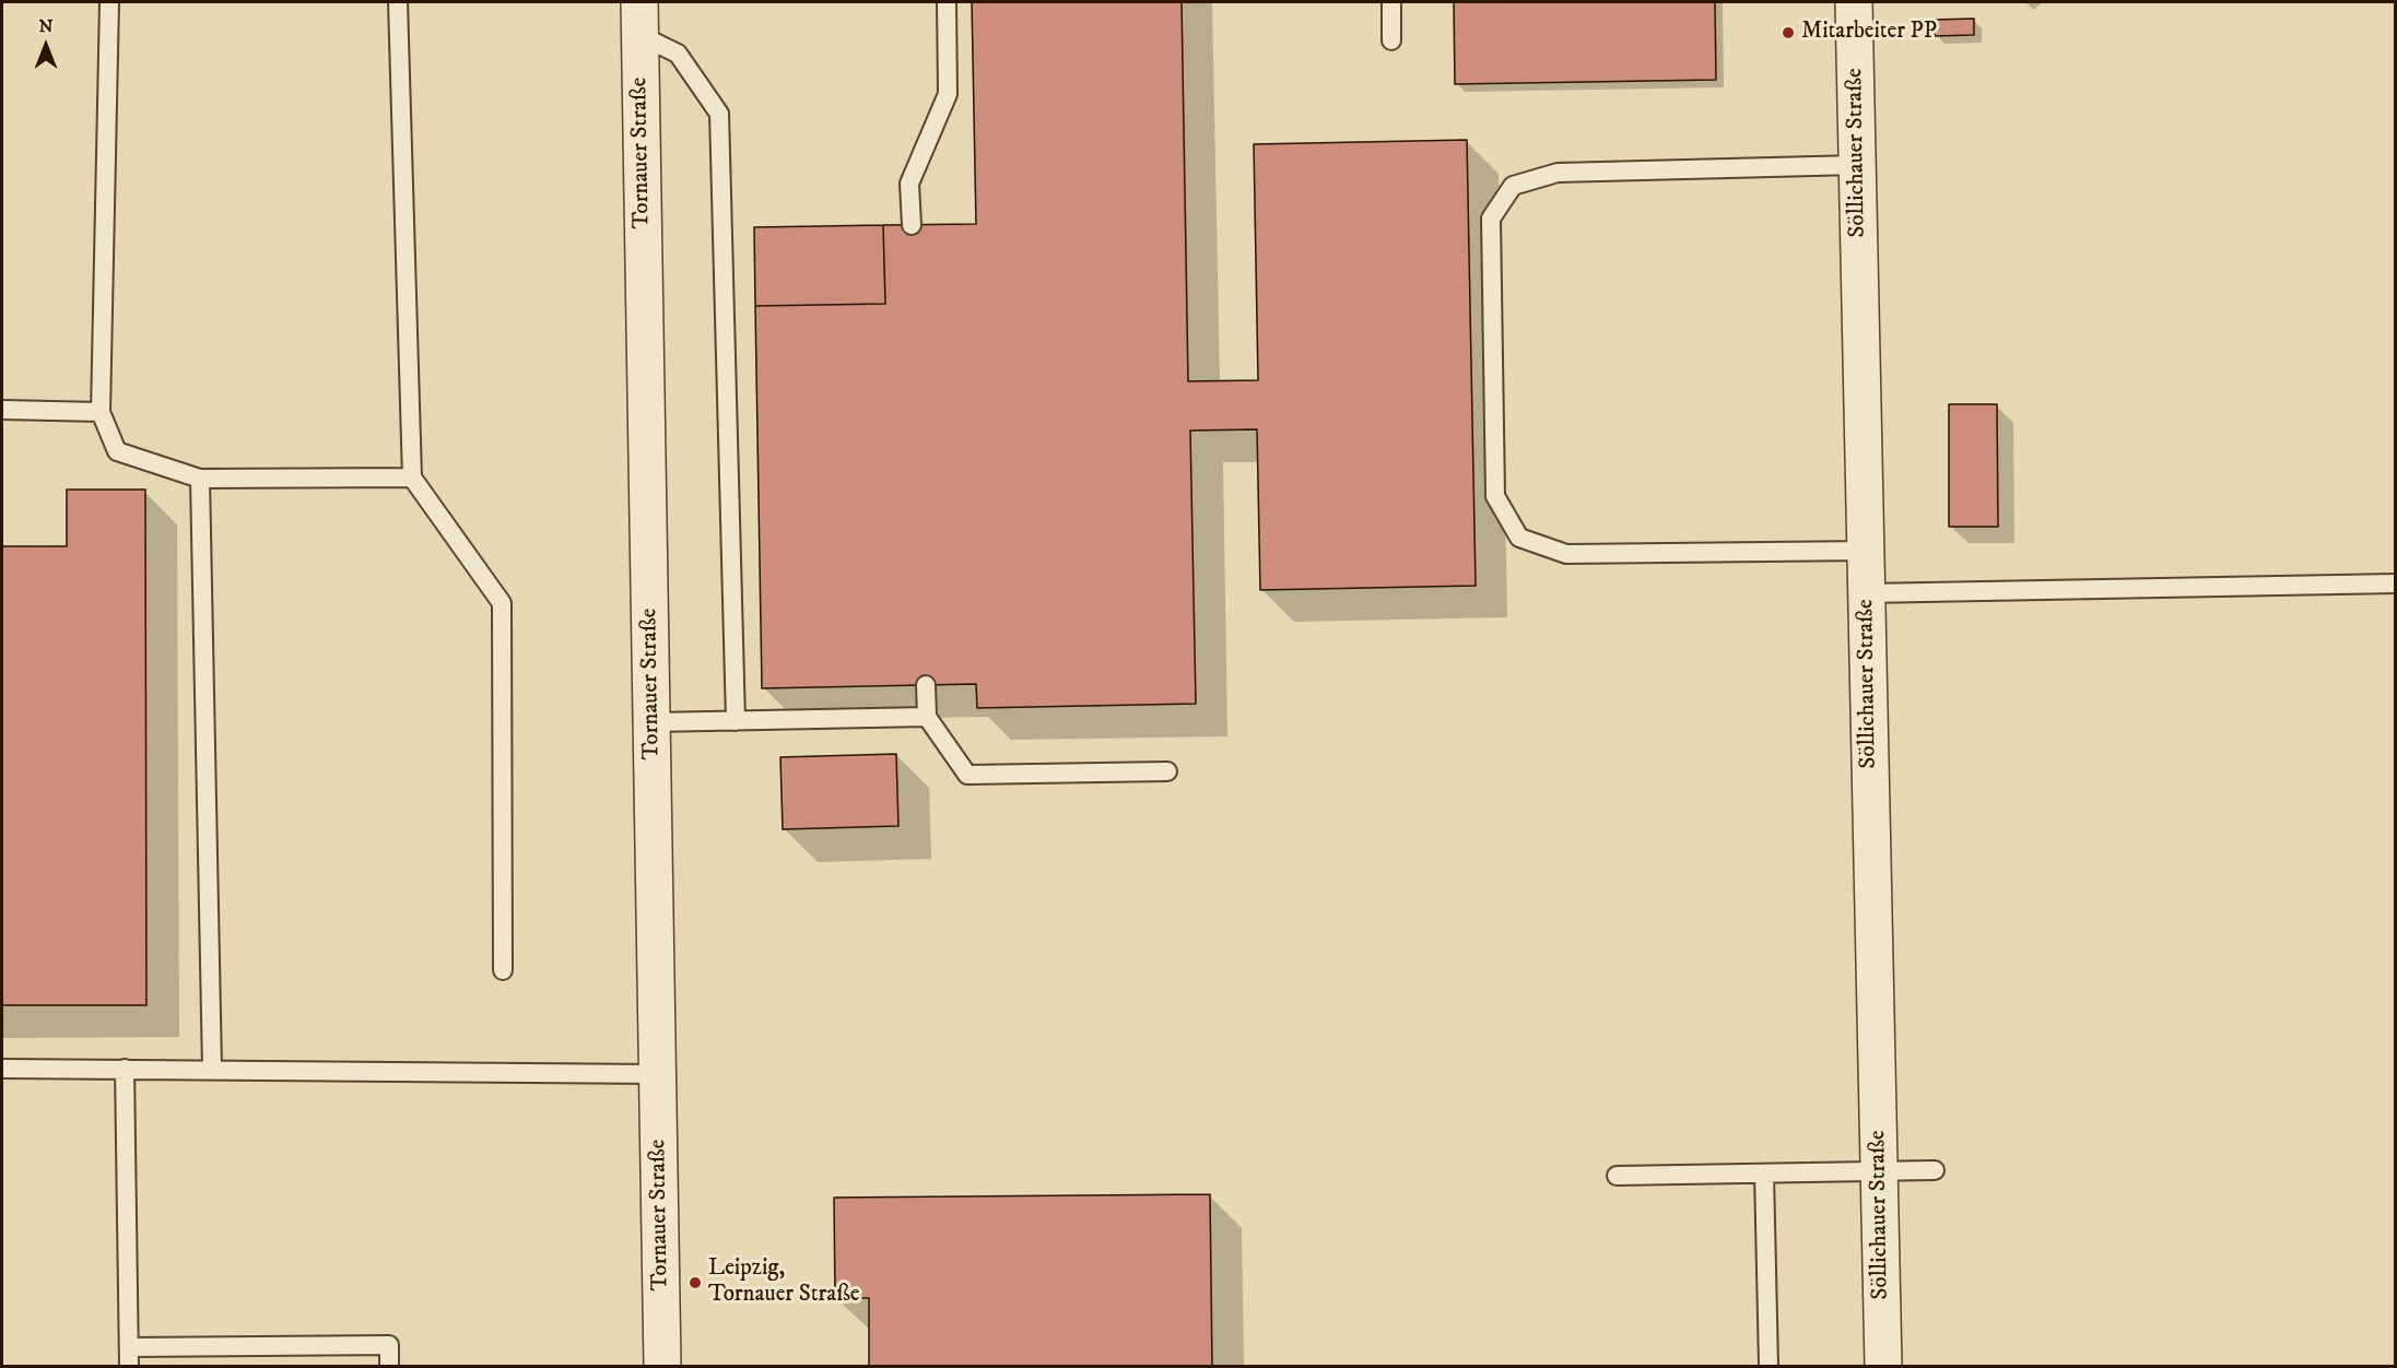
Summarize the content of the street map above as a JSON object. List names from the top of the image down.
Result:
{
  "streets": {
    "street": ["Tornauer Straße", "Söllichauer Straße"]
  },
  "places": ["Mitarbeiter PP", "Leipzig, Tornauer Straße"],
  "north": "top"
}
